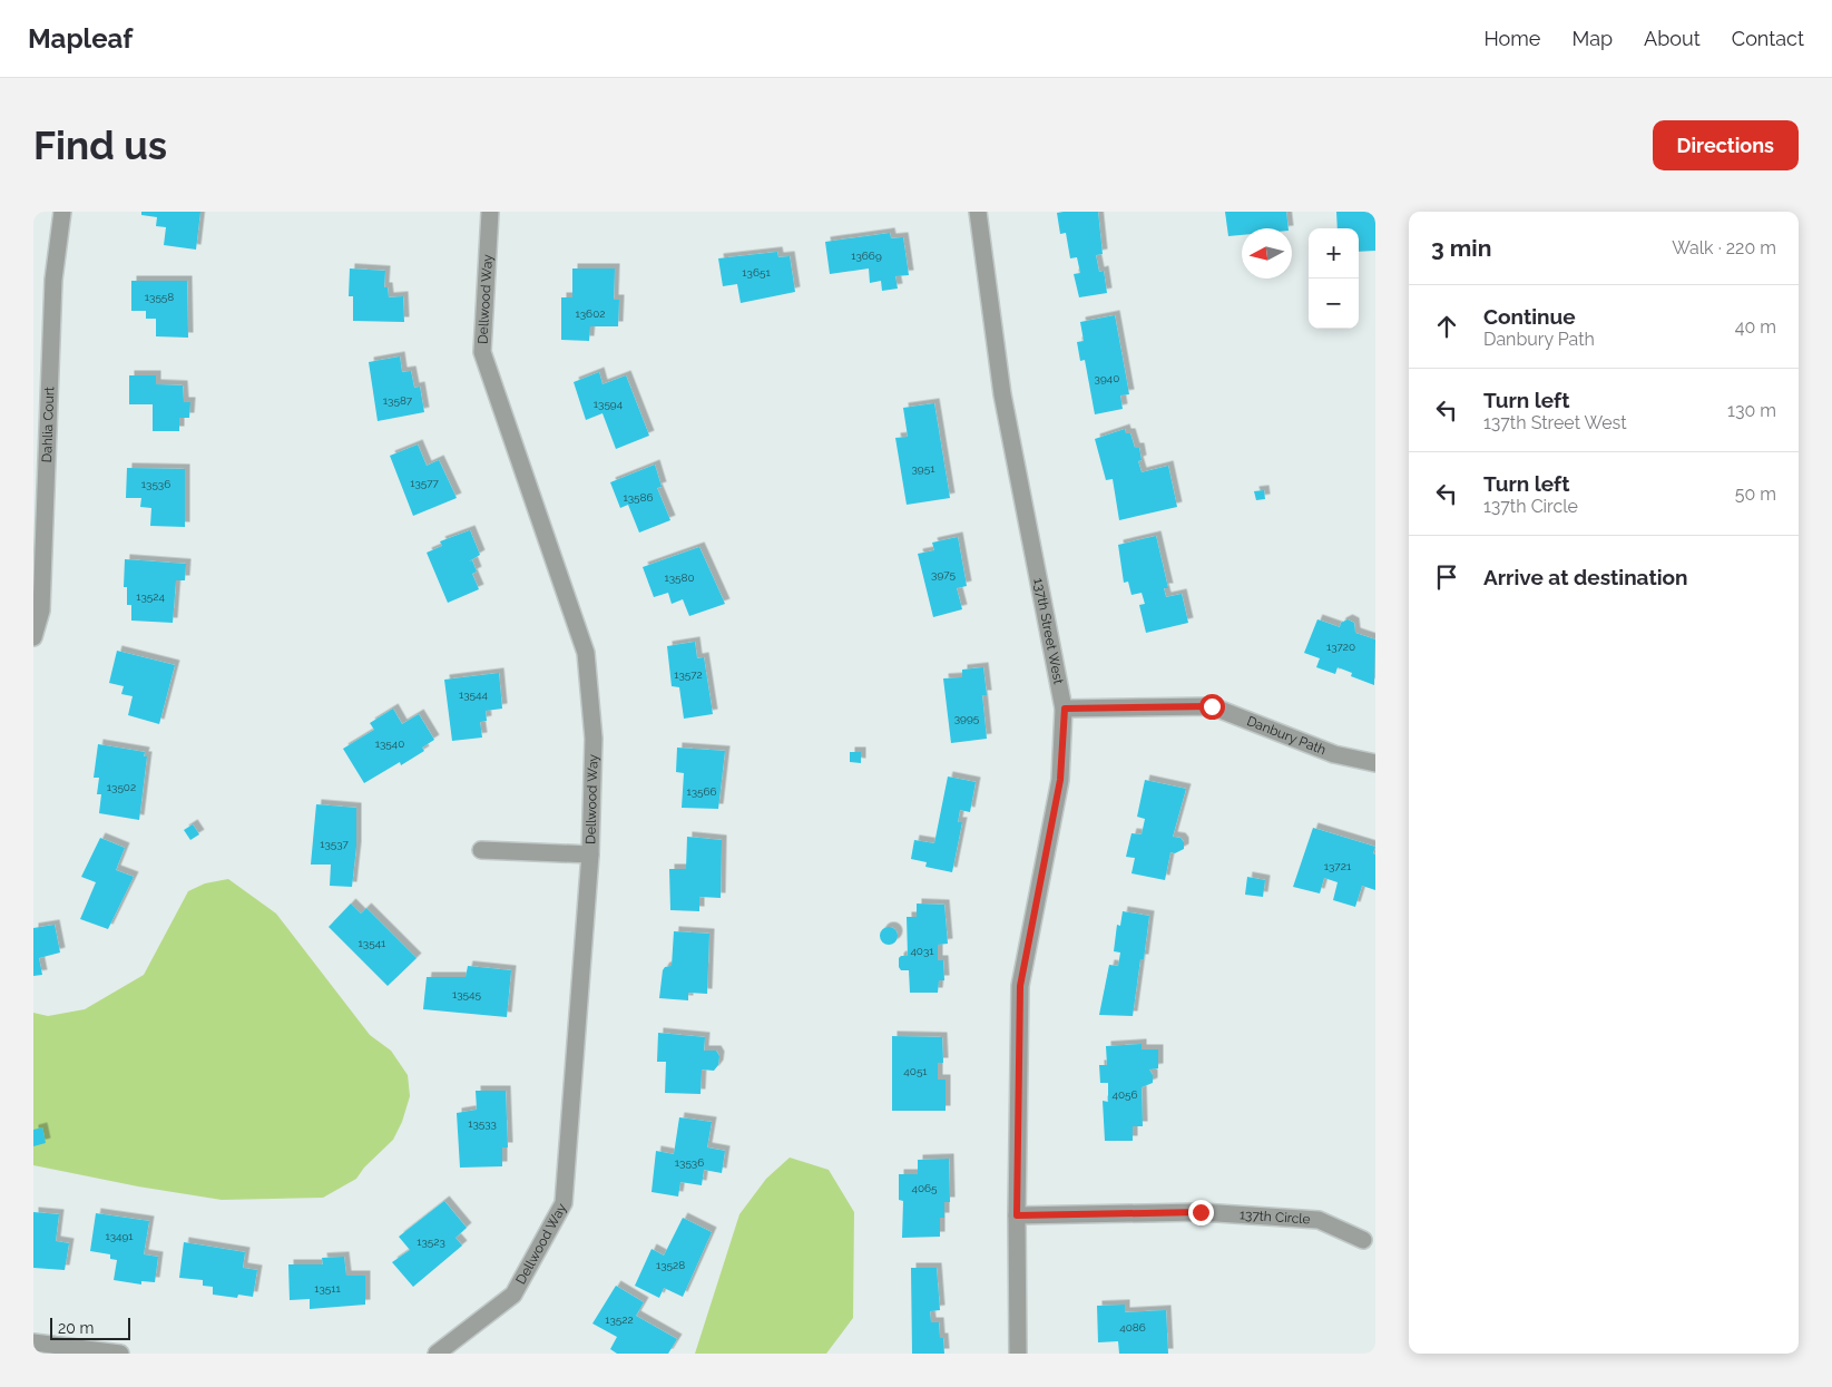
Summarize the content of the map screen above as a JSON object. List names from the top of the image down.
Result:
{
  "streets": {
    "street": [
      "Dellwood Way",
      "Dahlia Court",
      "137th Street West",
      "Danbury Path",
      "137th Circle"
    ]
  },
  "crossings": [
    ["137th Street West", "Danbury Path"],
    ["137th Street West", "137th Circle"]
  ],
  "house_numbers": [
    "13669",
    "13651",
    "13558",
    "13602",
    "3940",
    "13587",
    "13594",
    "3951",
    "13577",
    "13536",
    "13586",
    "3975",
    "13580",
    "13524",
    "13720",
    "13572",
    "13544",
    "3995",
    "13540",
    "13502",
    "13566",
    "13537",
    "13721",
    "13541",
    "4031",
    "13545",
    "4051",
    "4056",
    "13533",
    "13536",
    "4065",
    "13491",
    "13523",
    "13528",
    "13511",
    "13522",
    "4086"
  ],
  "scale_bar": "20 m",
  "north": "left",
  "page": {
    "header": "Mapleaf",
    "nav": [
      "Home",
      "Map",
      "About",
      "Contact"
    ],
    "buttons": "Directions",
    "title": "Find us",
    "heading": ["3 min", "Walk · 220 m"],
    "map_buttons": ["+", "−"],
    "list": [
      ["Continue", "Danbury Path", "40 m"],
      ["Turn left", "137th Street West", "130 m"],
      ["Turn left", "137th Circle", "50 m"],
      "Arrive at destination"
    ],
    "scale": "20 m"
  }
}
